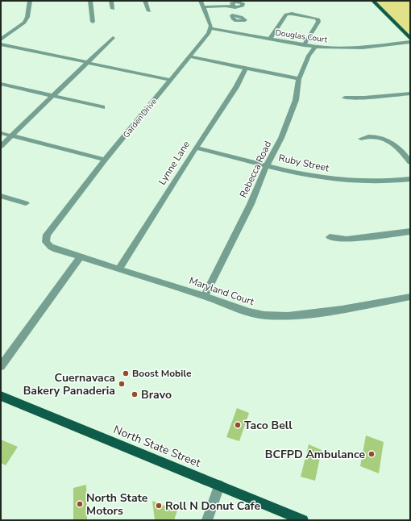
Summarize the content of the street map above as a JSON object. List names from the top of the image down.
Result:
{
  "streets": {
    "main road": ["North State Street"],
    "street": [
      "Douglas Court",
      "Garden Drive",
      "Lynne Lane",
      "Ruby Street",
      "Rebecca Road",
      "Maryland Court"
    ]
  },
  "crossings": [
    ["Douglas Court", "Garden Drive"],
    ["Douglas Court", "Rebecca Road"],
    ["Garden Drive", "Maryland Court"],
    ["Lynne Lane", "Ruby Street"],
    ["Lynne Lane", "Maryland Court"],
    ["Ruby Street", "Rebecca Road"],
    ["Rebecca Road", "Maryland Court"]
  ],
  "places": [
    "Boost Mobile",
    "Cuernavaca Bakery Panaderia",
    "Bravo",
    "Taco Bell",
    "BCFPD Ambulance",
    "North State Motors",
    "Roll N Donut Cafe"
  ]
}
